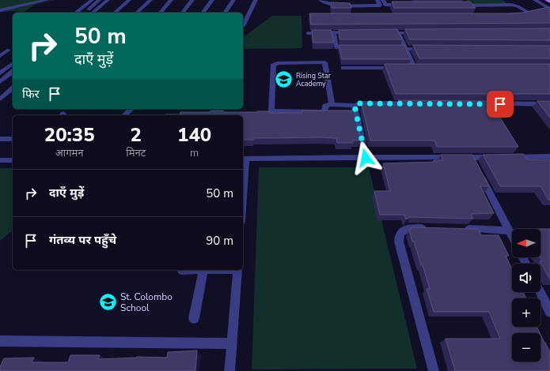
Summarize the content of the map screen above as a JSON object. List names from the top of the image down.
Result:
{
  "places": {
    "school or university": ["Rising Star Academy", "St. Colombo School"]
  },
  "north": "left",
  "page": {
    "turn": ["50 m", "दाएँ मुड़ें"],
    "then": "फिर",
    "eta": [
      "20:35",
      "आगमन",
      "2",
      "मिनट",
      "140",
      "m"
    ],
    "list": [
      {
        "name": "दाएँ मुड़ें",
        "value": "50 m"
      },
      {
        "name": "गंतव्य पर पहुँचे",
        "value": "90 m"
      }
    ],
    "map_buttons": ["+", "−"]
  }
}
